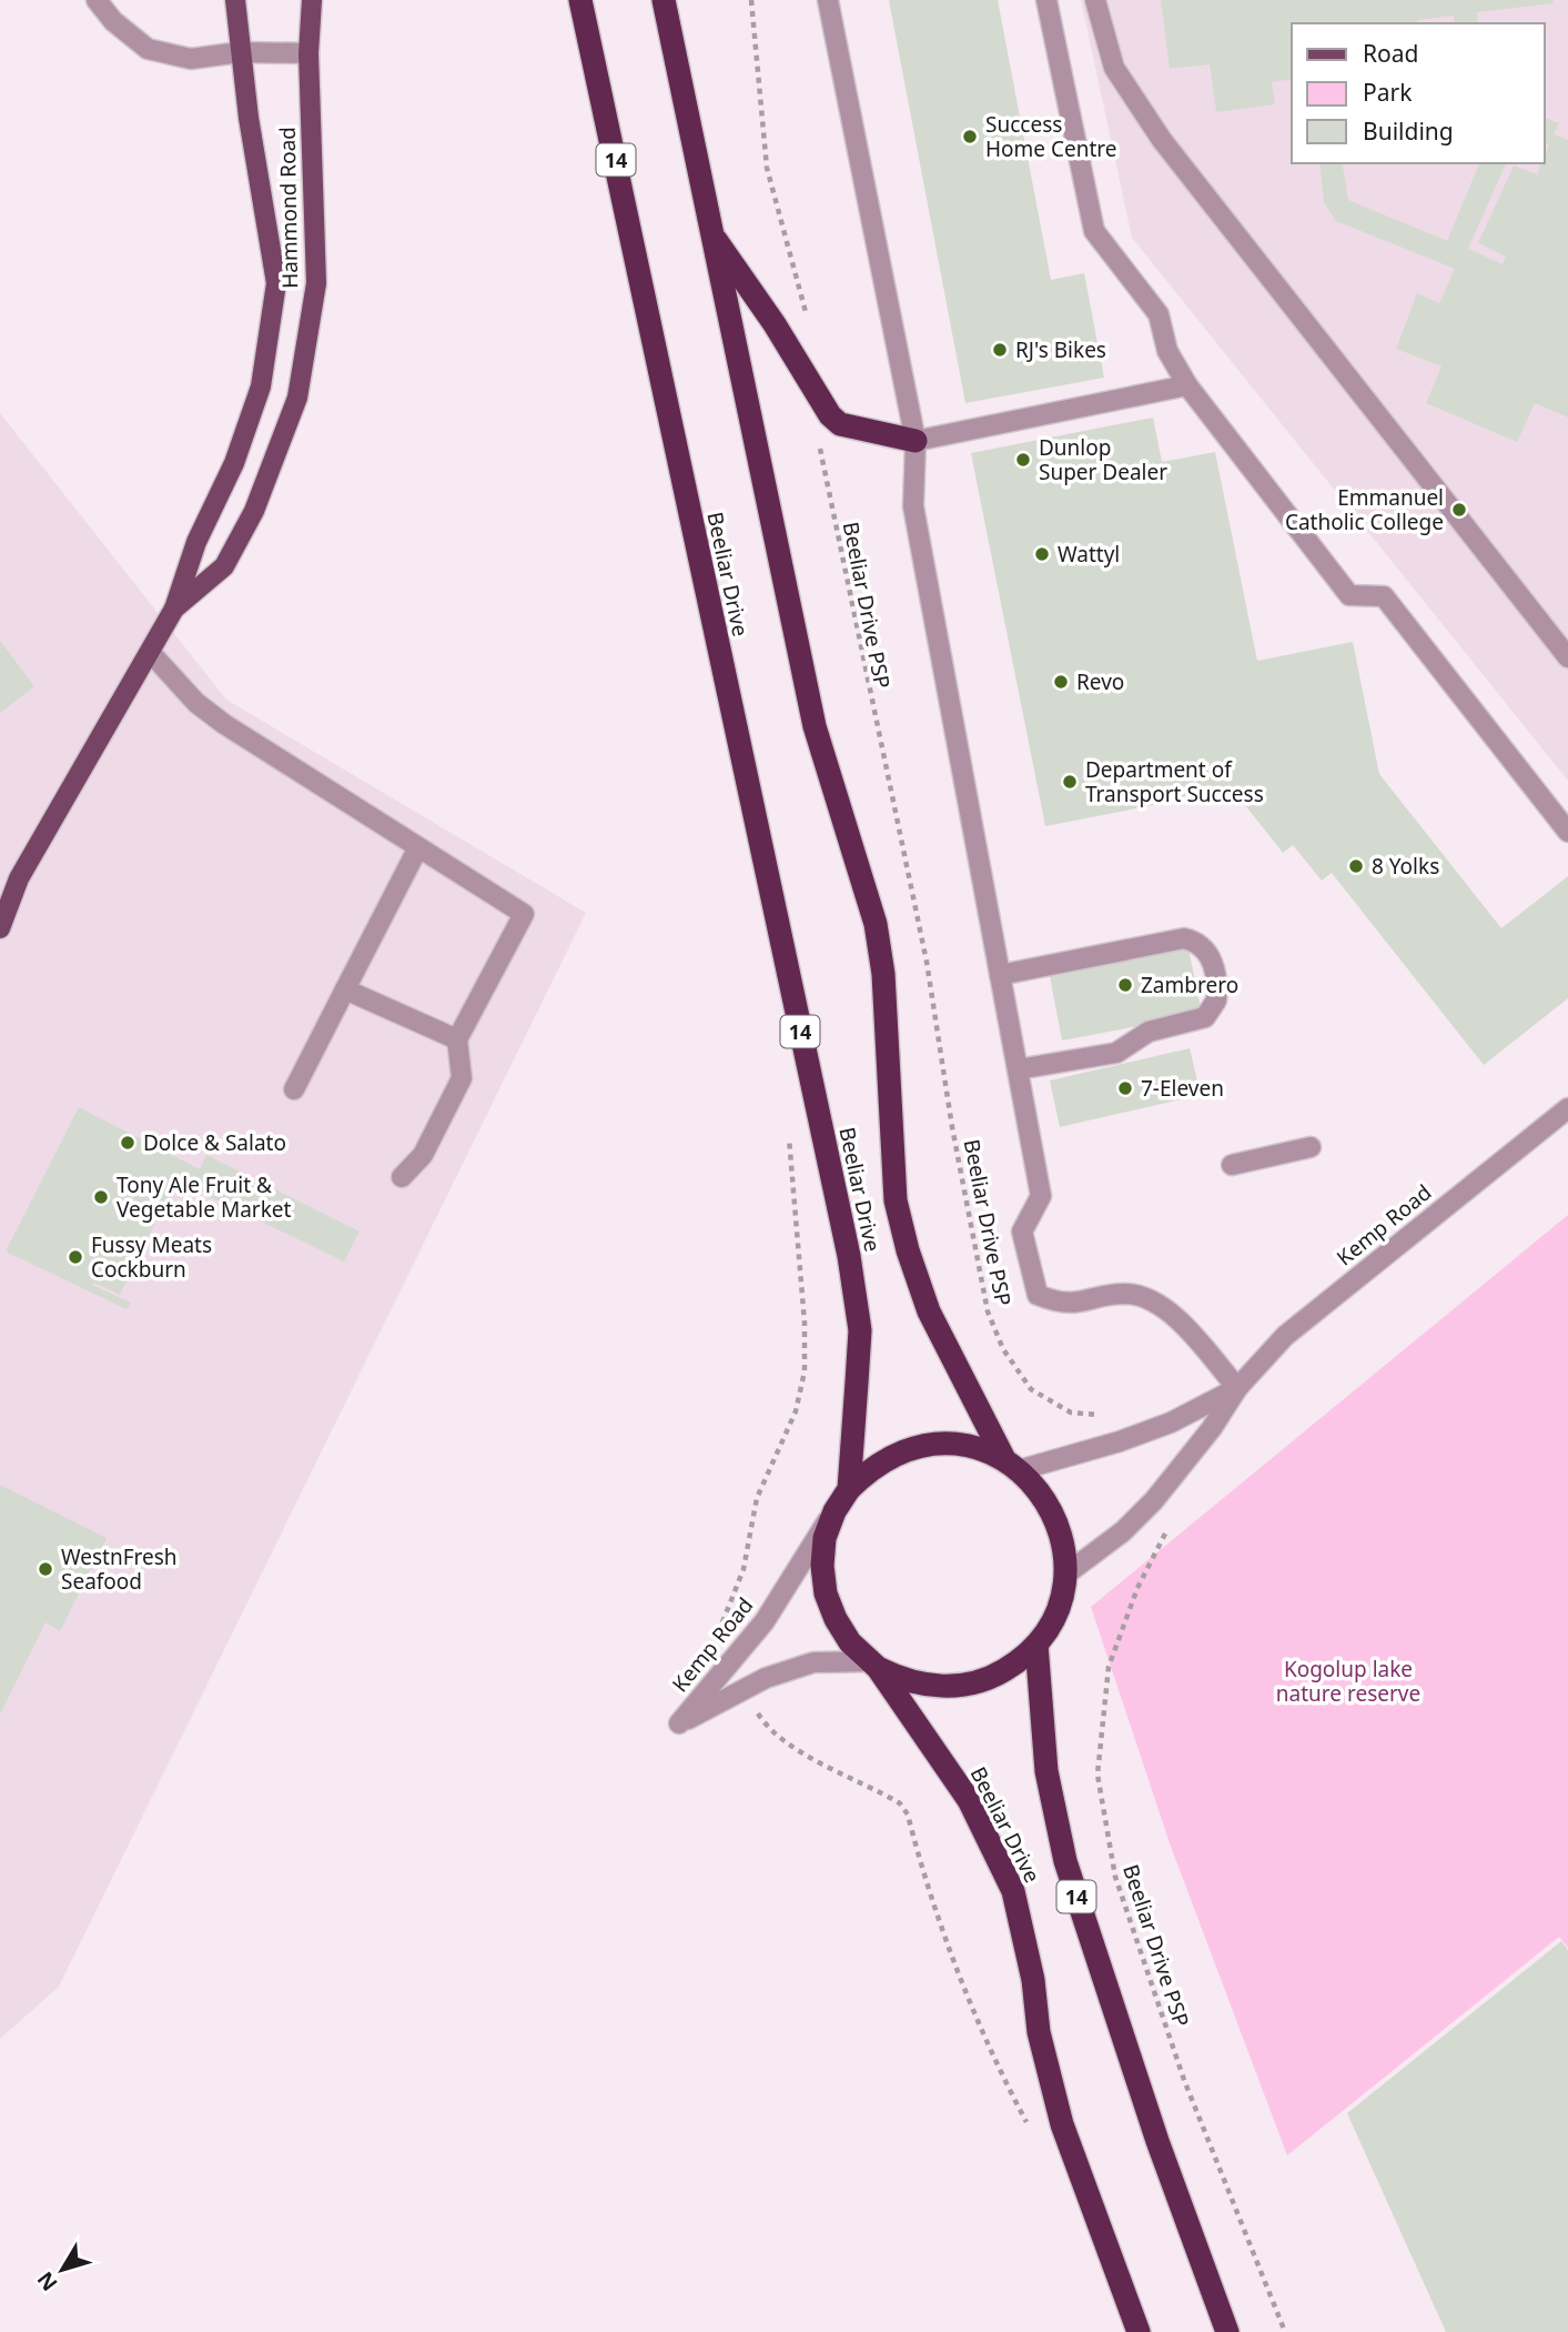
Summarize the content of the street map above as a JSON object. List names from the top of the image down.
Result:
{
  "streets": {
    "highway": ["14", "Beeliar Drive"],
    "main road": ["Hammond Road"],
    "street": ["Kemp Road"],
    "path": ["Beeliar Drive PSP"]
  },
  "crossings": [
    ["14", "Beeliar Drive"],
    ["14", "Kemp Road"],
    ["Beeliar Drive", "Kemp Road"],
    ["Beeliar Drive PSP", "Kemp Road"]
  ],
  "parks": ["Kogolup lake nature reserve"],
  "places": [
    "Success Home Centre",
    "RJ's Bikes",
    "Dunlop Super Dealer",
    "Emmanuel Catholic College",
    "Wattyl",
    "Revo",
    "Department of Transport Success",
    "8 Yolks",
    "Zambrero",
    "7-Eleven",
    "Dolce & Salato",
    "Tony Ale Fruit & Vegetable Market",
    "Fussy Meats Cockburn",
    "WestnFresh Seafood"
  ],
  "legend": ["Road", "Park", "Building"],
  "north": "bottom left"
}
